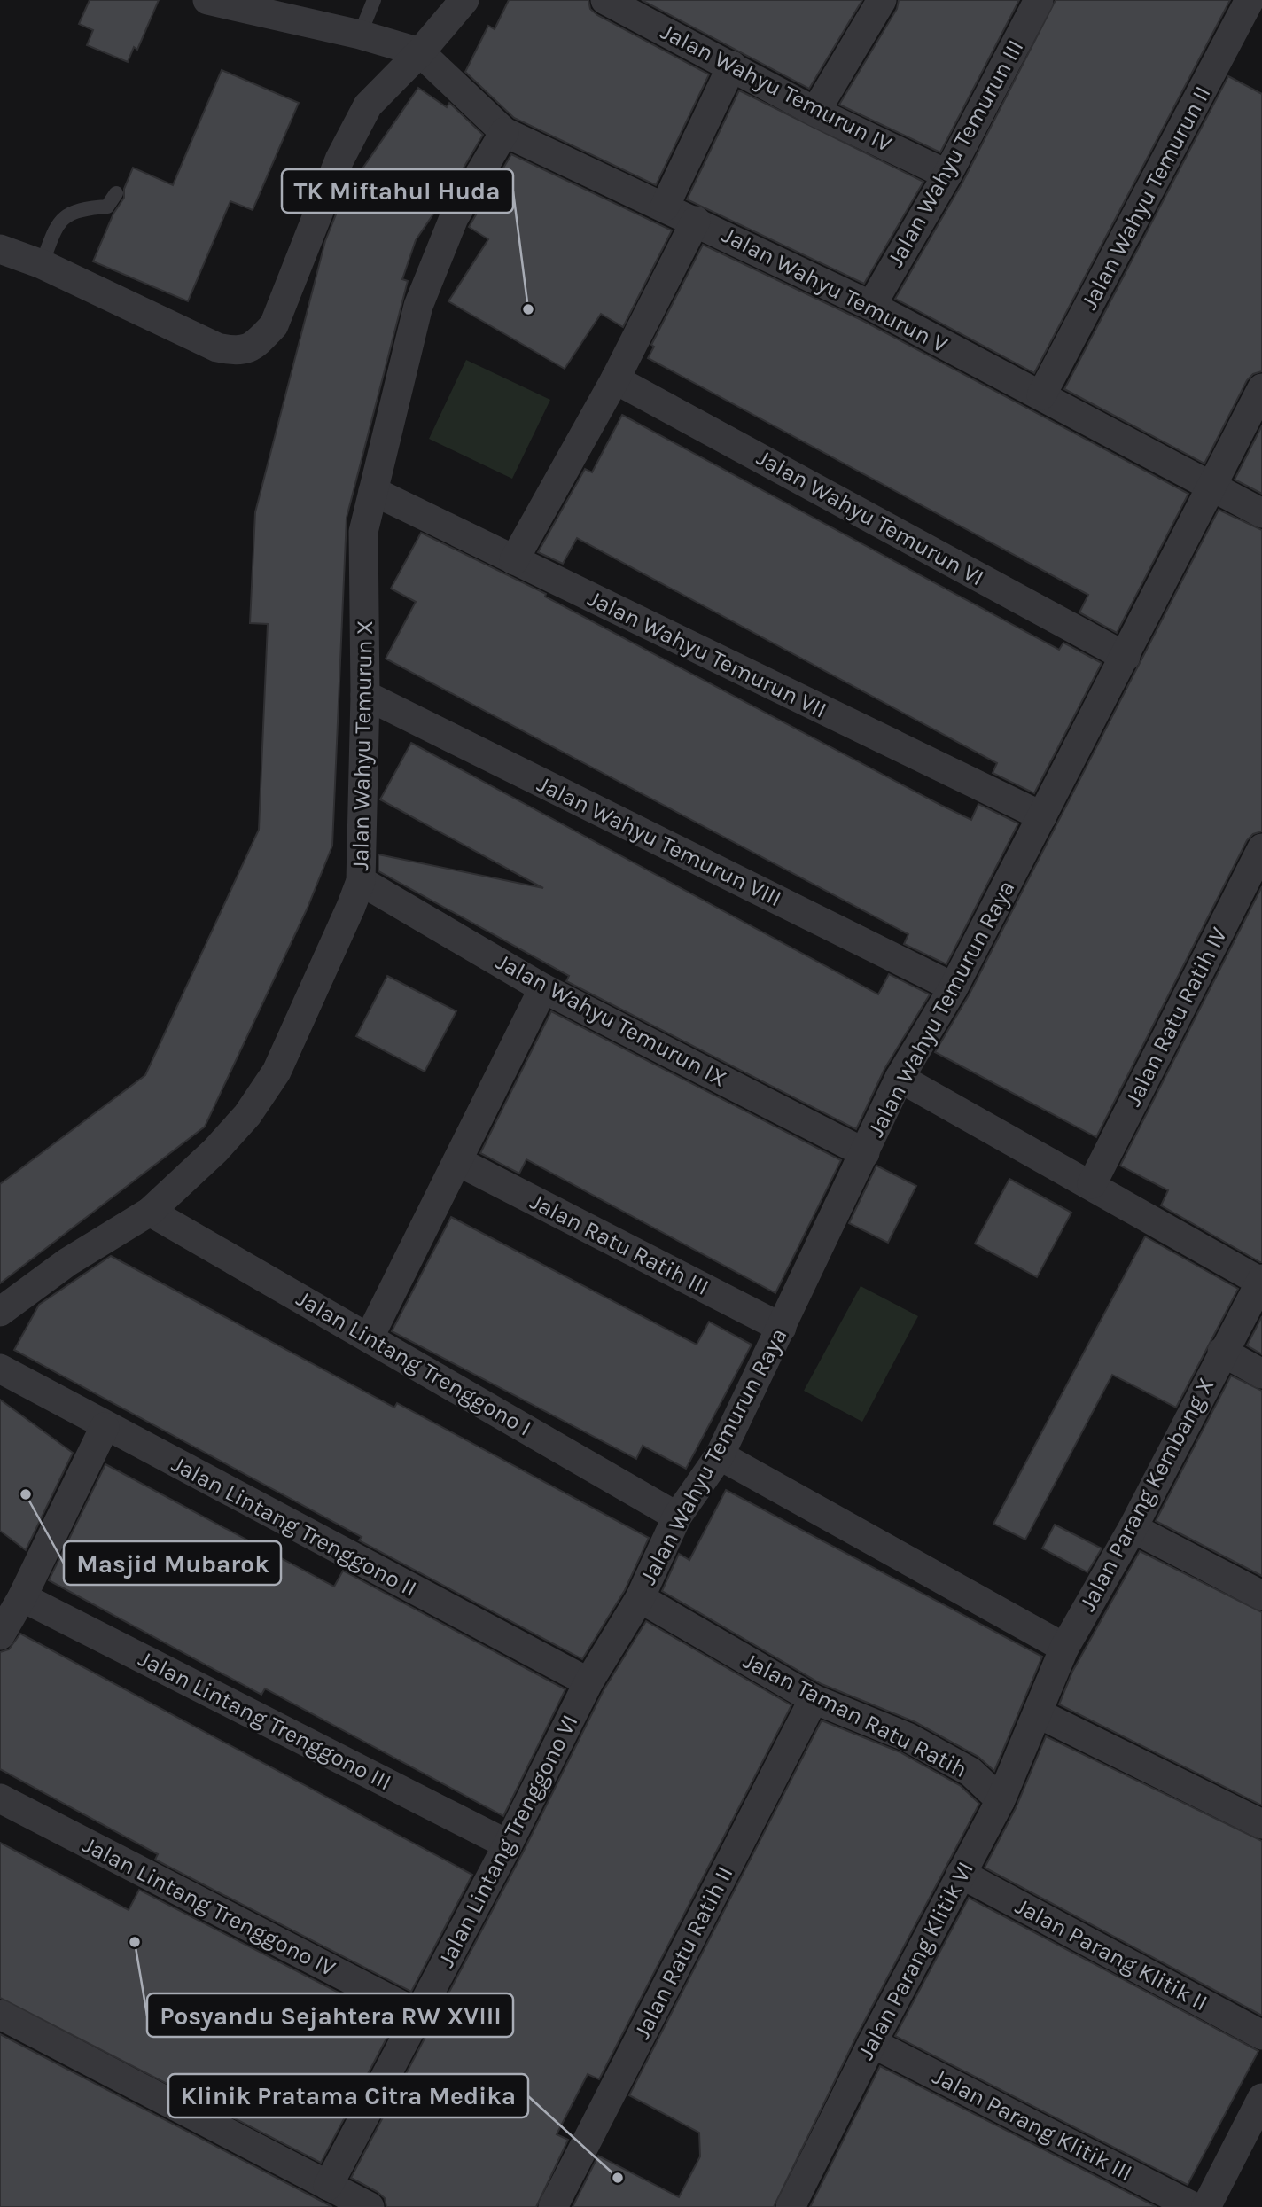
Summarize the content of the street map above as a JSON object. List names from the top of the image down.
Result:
{
  "streets": {
    "street": [
      "Jalan Wahyu Temurun IV",
      "Jalan Wahyu Temurun III",
      "Jalan Wahyu Temurun II",
      "Jalan Wahyu Temurun V",
      "Jalan Wahyu Temurun VI",
      "Jalan Wahyu Temurun VII",
      "Jalan Wahyu Temurun X",
      "Jalan Wahyu Temurun VIII",
      "Jalan Wahyu Temurun Raya",
      "Jalan Ratu Ratih IV",
      "Jalan Wahyu Temurun IX",
      "Jalan Ratu Ratih III",
      "Jalan Lintang Trenggono I",
      "Jalan Parang Kembang X",
      "Jalan Lintang Trenggono II",
      "Jalan Taman Ratu Ratih",
      "Jalan Lintang Trenggono III",
      "Jalan Lintang Trenggono VI",
      "Jalan Lintang Trenggono IV",
      "Jalan Ratu Ratih II",
      "Jalan Parang Klitik II",
      "Jalan Parang Klitik VI",
      "Jalan Parang Klitik III"
    ]
  },
  "crossings": [
    ["Jalan Wahyu Temurun IV", "Jalan Wahyu Temurun III"],
    ["Jalan Wahyu Temurun III", "Jalan Wahyu Temurun V"],
    ["Jalan Wahyu Temurun II", "Jalan Wahyu Temurun V"],
    ["Jalan Wahyu Temurun V", "Jalan Wahyu Temurun X"],
    ["Jalan Wahyu Temurun V", "Jalan Wahyu Temurun Raya"],
    ["Jalan Wahyu Temurun VI", "Jalan Wahyu Temurun Raya"],
    ["Jalan Wahyu Temurun VII", "Jalan Wahyu Temurun X"],
    ["Jalan Wahyu Temurun VII", "Jalan Wahyu Temurun Raya"],
    ["Jalan Wahyu Temurun X", "Jalan Wahyu Temurun VIII"],
    ["Jalan Wahyu Temurun X", "Jalan Wahyu Temurun IX"],
    ["Jalan Wahyu Temurun X", "Jalan Lintang Trenggono I"],
    ["Jalan Wahyu Temurun VIII", "Jalan Wahyu Temurun Raya"],
    ["Jalan Wahyu Temurun Raya", "Jalan Wahyu Temurun IX"],
    ["Jalan Wahyu Temurun Raya", "Jalan Ratu Ratih III"],
    ["Jalan Wahyu Temurun Raya", "Jalan Lintang Trenggono I"],
    ["Jalan Wahyu Temurun Raya", "Jalan Taman Ratu Ratih"],
    ["Jalan Wahyu Temurun Raya", "Jalan Lintang Trenggono VI"],
    ["Jalan Parang Kembang X", "Jalan Parang Klitik VI"],
    ["Jalan Lintang Trenggono II", "Jalan Lintang Trenggono VI"],
    ["Jalan Taman Ratu Ratih", "Jalan Lintang Trenggono VI"],
    ["Jalan Taman Ratu Ratih", "Jalan Ratu Ratih II"],
    ["Jalan Taman Ratu Ratih", "Jalan Parang Klitik VI"],
    ["Jalan Lintang Trenggono III", "Jalan Lintang Trenggono VI"],
    ["Jalan Lintang Trenggono VI", "Jalan Lintang Trenggono IV"],
    ["Jalan Parang Klitik II", "Jalan Parang Klitik VI"],
    ["Jalan Parang Klitik VI", "Jalan Parang Klitik III"]
  ],
  "places": [
    "TK Miftahul Huda",
    "Masjid Mubarok",
    "Posyandu Sejahtera RW XVIII",
    "Klinik Pratama Citra Medika"
  ]
}
